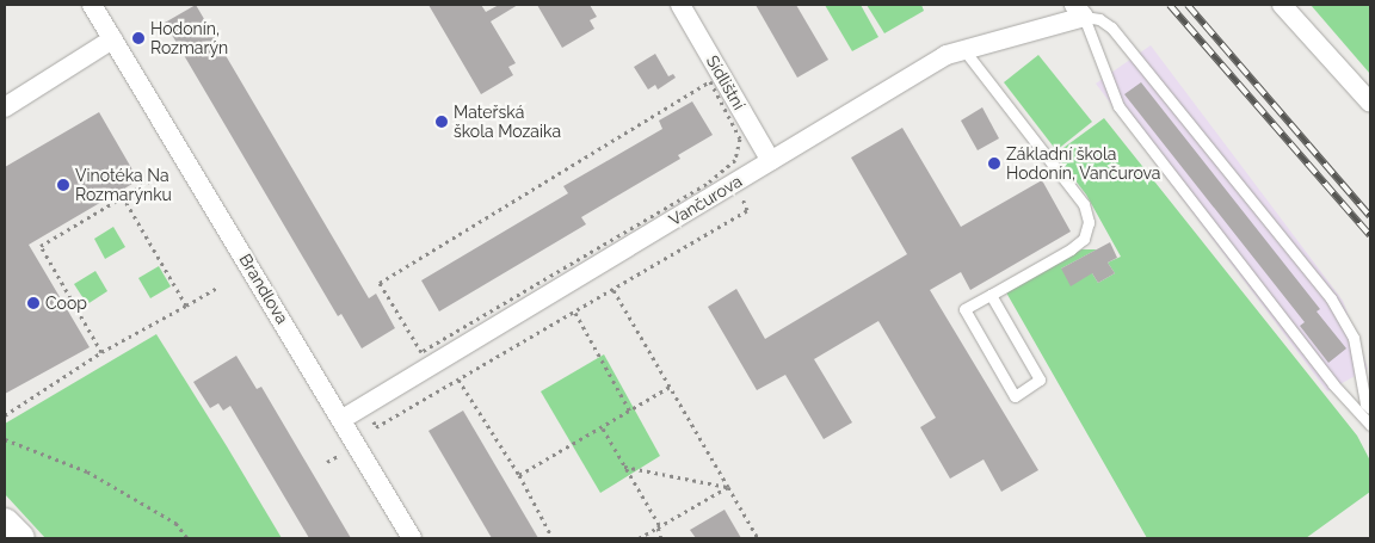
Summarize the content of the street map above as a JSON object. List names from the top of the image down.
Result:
{
  "streets": {
    "street": ["Sídlištní", "Vančurova", "Brandlova"]
  },
  "crossings": [
    ["Sídlištní", "Vančurova"],
    ["Vančurova", "Brandlova"]
  ],
  "places": [
    "Hodonín, Rozmarýn",
    "Mateřská škola Mozaika",
    "Základní škola Hodonín, Vančurova",
    "Vinotéka Na Rozmarýnku",
    "Coop"
  ]
}
